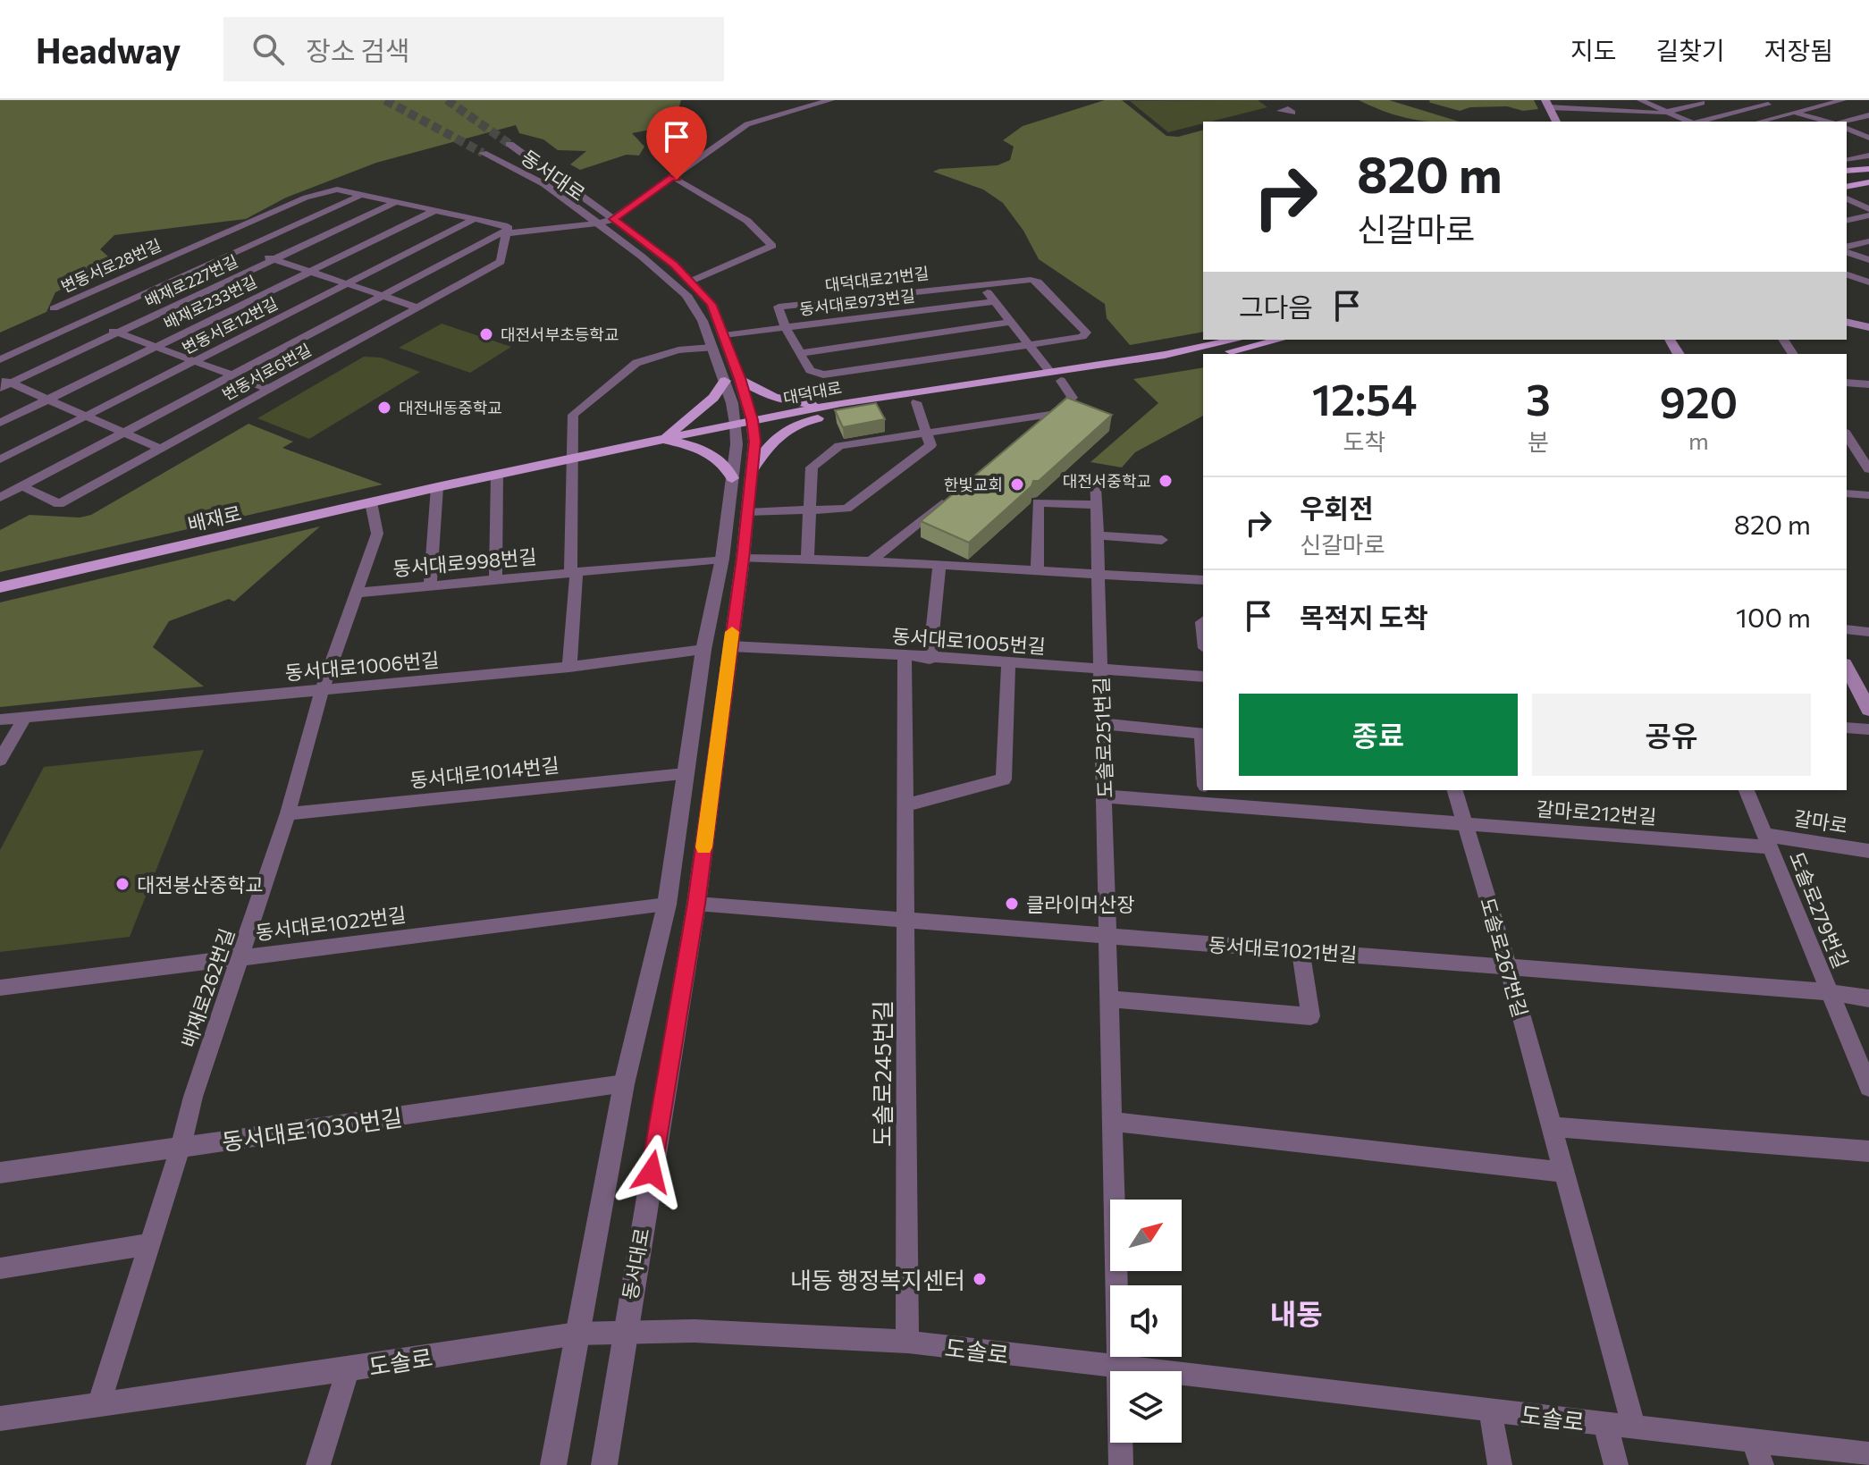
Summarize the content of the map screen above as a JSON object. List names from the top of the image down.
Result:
{
  "streets": {
    "main road": ["대덕대로", "배재로"],
    "street": [
      "동서대로",
      "변동서로28번길",
      "대덕대로21번길",
      "배재로227번길",
      "배재로233번길",
      "동서대로973번길",
      "변동서로12번길",
      "변동서로6번길",
      "동서대로998번길",
      "동서대로1005번길",
      "동서대로1006번길",
      "도솔로251번길",
      "동서대로1014번길",
      "갈마로212번길",
      "갈마로",
      "도솔로279번길",
      "동서대로1022번길",
      "동서대로1021번길",
      "도솔로267번길",
      "배재로262번길",
      "도솔로245번길",
      "동서대로1030번길",
      "도솔로"
    ]
  },
  "crossings": [
    ["동서대로", "변동서로28번길"],
    ["동서대로", "동서대로973번길"],
    ["동서대로", "변동서로6번길"],
    ["동서대로", "대덕대로"],
    ["동서대로", "배재로"],
    ["동서대로", "동서대로998번길"],
    ["동서대로", "동서대로1005번길"],
    ["동서대로", "동서대로1006번길"],
    ["동서대로", "동서대로1014번길"],
    ["동서대로", "동서대로1022번길"],
    ["동서대로", "동서대로1021번길"],
    ["동서대로", "동서대로1030번길"],
    ["동서대로", "도솔로"],
    ["변동서로28번길", "배재로227번길"],
    ["변동서로28번길", "배재로233번길"],
    ["변동서로28번길", "변동서로12번길"],
    ["변동서로28번길", "변동서로6번길"],
    ["대덕대로21번길", "동서대로973번길"],
    ["대덕대로", "배재로"],
    ["배재로", "배재로262번길"],
    ["동서대로998번길", "배재로262번길"],
    ["동서대로1005번길", "도솔로251번길"],
    ["동서대로1005번길", "도솔로245번길"],
    ["동서대로1006번길", "배재로262번길"],
    ["도솔로251번길", "갈마로212번길"],
    ["도솔로251번길", "동서대로1021번길"],
    ["도솔로251번길", "도솔로"],
    ["동서대로1014번길", "배재로262번길"],
    ["갈마로212번길", "갈마로"],
    ["갈마로212번길", "도솔로279번길"],
    ["갈마로212번길", "도솔로267번길"],
    ["갈마로", "도솔로279번길"],
    ["도솔로279번길", "동서대로1021번길"],
    ["동서대로1022번길", "배재로262번길"],
    ["동서대로1021번길", "도솔로267번길"],
    ["동서대로1021번길", "도솔로245번길"],
    ["도솔로267번길", "도솔로"],
    ["배재로262번길", "동서대로1030번길"],
    ["배재로262번길", "도솔로"],
    ["도솔로245번길", "도솔로"]
  ],
  "districts": ["내동"],
  "places": [
    "대전서부초등학교",
    "대전내동중학교",
    "대전서중학교",
    "한빛교회",
    "대전봉산중학교",
    "클라이머산장",
    "내동 행정복지센터"
  ],
  "north": "top right",
  "page": {
    "header": "Headway",
    "search": "장소 검색",
    "nav": ["지도", "길찾기", "저장됨"],
    "turn": ["820 m", "신갈마로"],
    "then": "그다음",
    "eta": [
      "12:54",
      "도착",
      "3",
      "분",
      "920",
      "m"
    ],
    "list": [
      {
        "name": "우회전",
        "note": "신갈마로",
        "value": "820 m"
      },
      {
        "name": "목적지 도착",
        "value": "100 m"
      }
    ],
    "buttons": ["종료", "공유"]
  }
}
